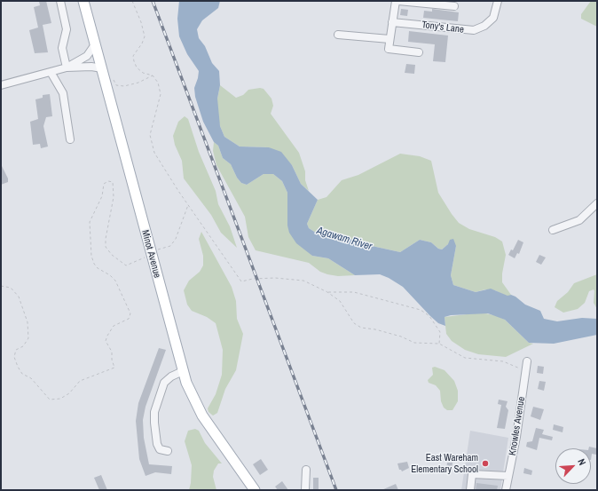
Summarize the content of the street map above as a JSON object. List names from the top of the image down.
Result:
{
  "streets": {
    "main road": ["Minot Avenue"],
    "street": ["Tony's Lane", "Knowles Avenue"]
  },
  "water": ["Agawam River"],
  "places": ["East Wareham Elementary School"],
  "north": "top right"
}
